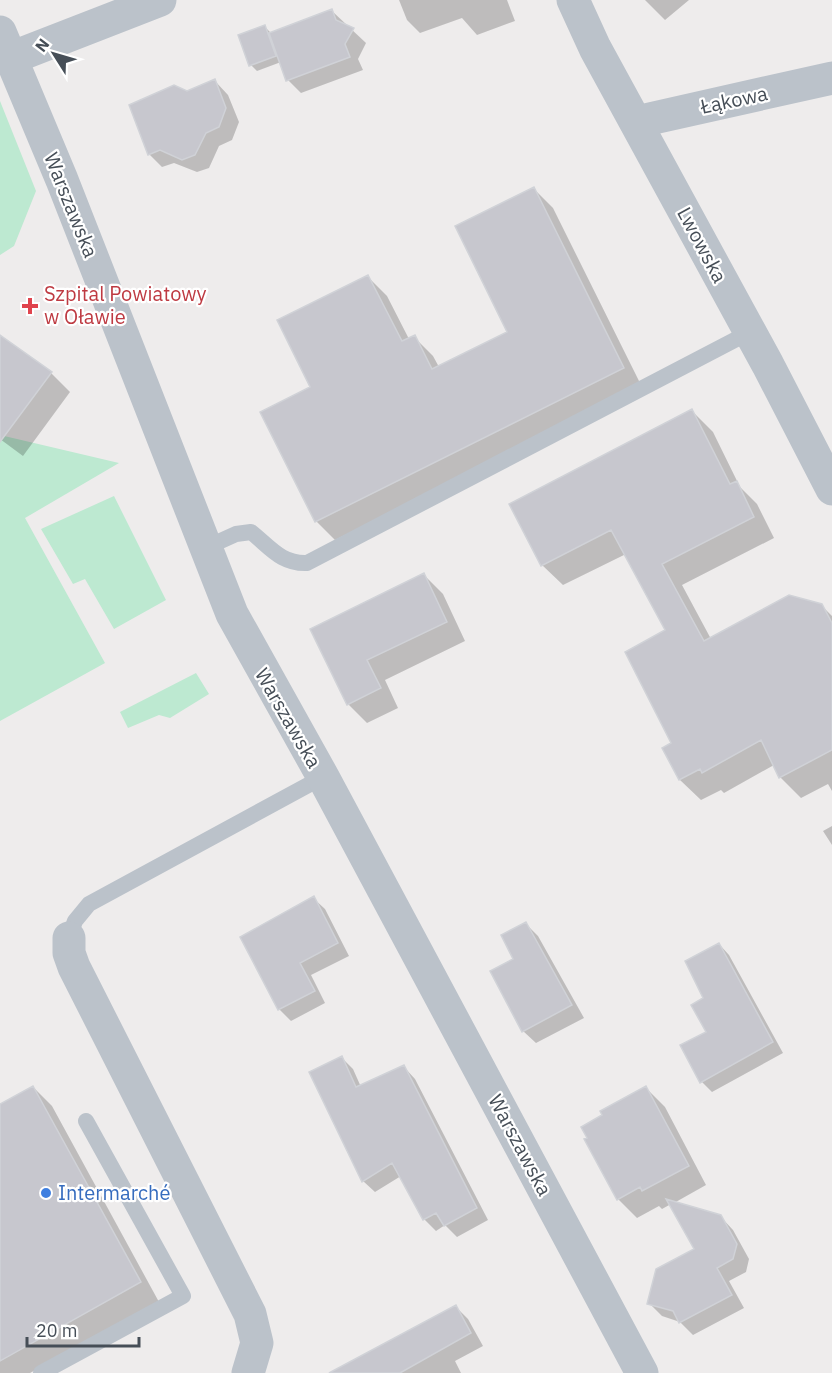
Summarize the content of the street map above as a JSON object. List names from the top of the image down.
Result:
{
  "streets": {
    "street": ["Łąkowa", "Warszawska", "Lwowska"]
  },
  "crossings": [
    ["Łąkowa", "Lwowska"]
  ],
  "places": {
    "health": ["Szpital Powiatowy w Oławie"],
    "other": ["Intermarché"]
  },
  "scale_bar": "20 m",
  "north": "top left"
}
